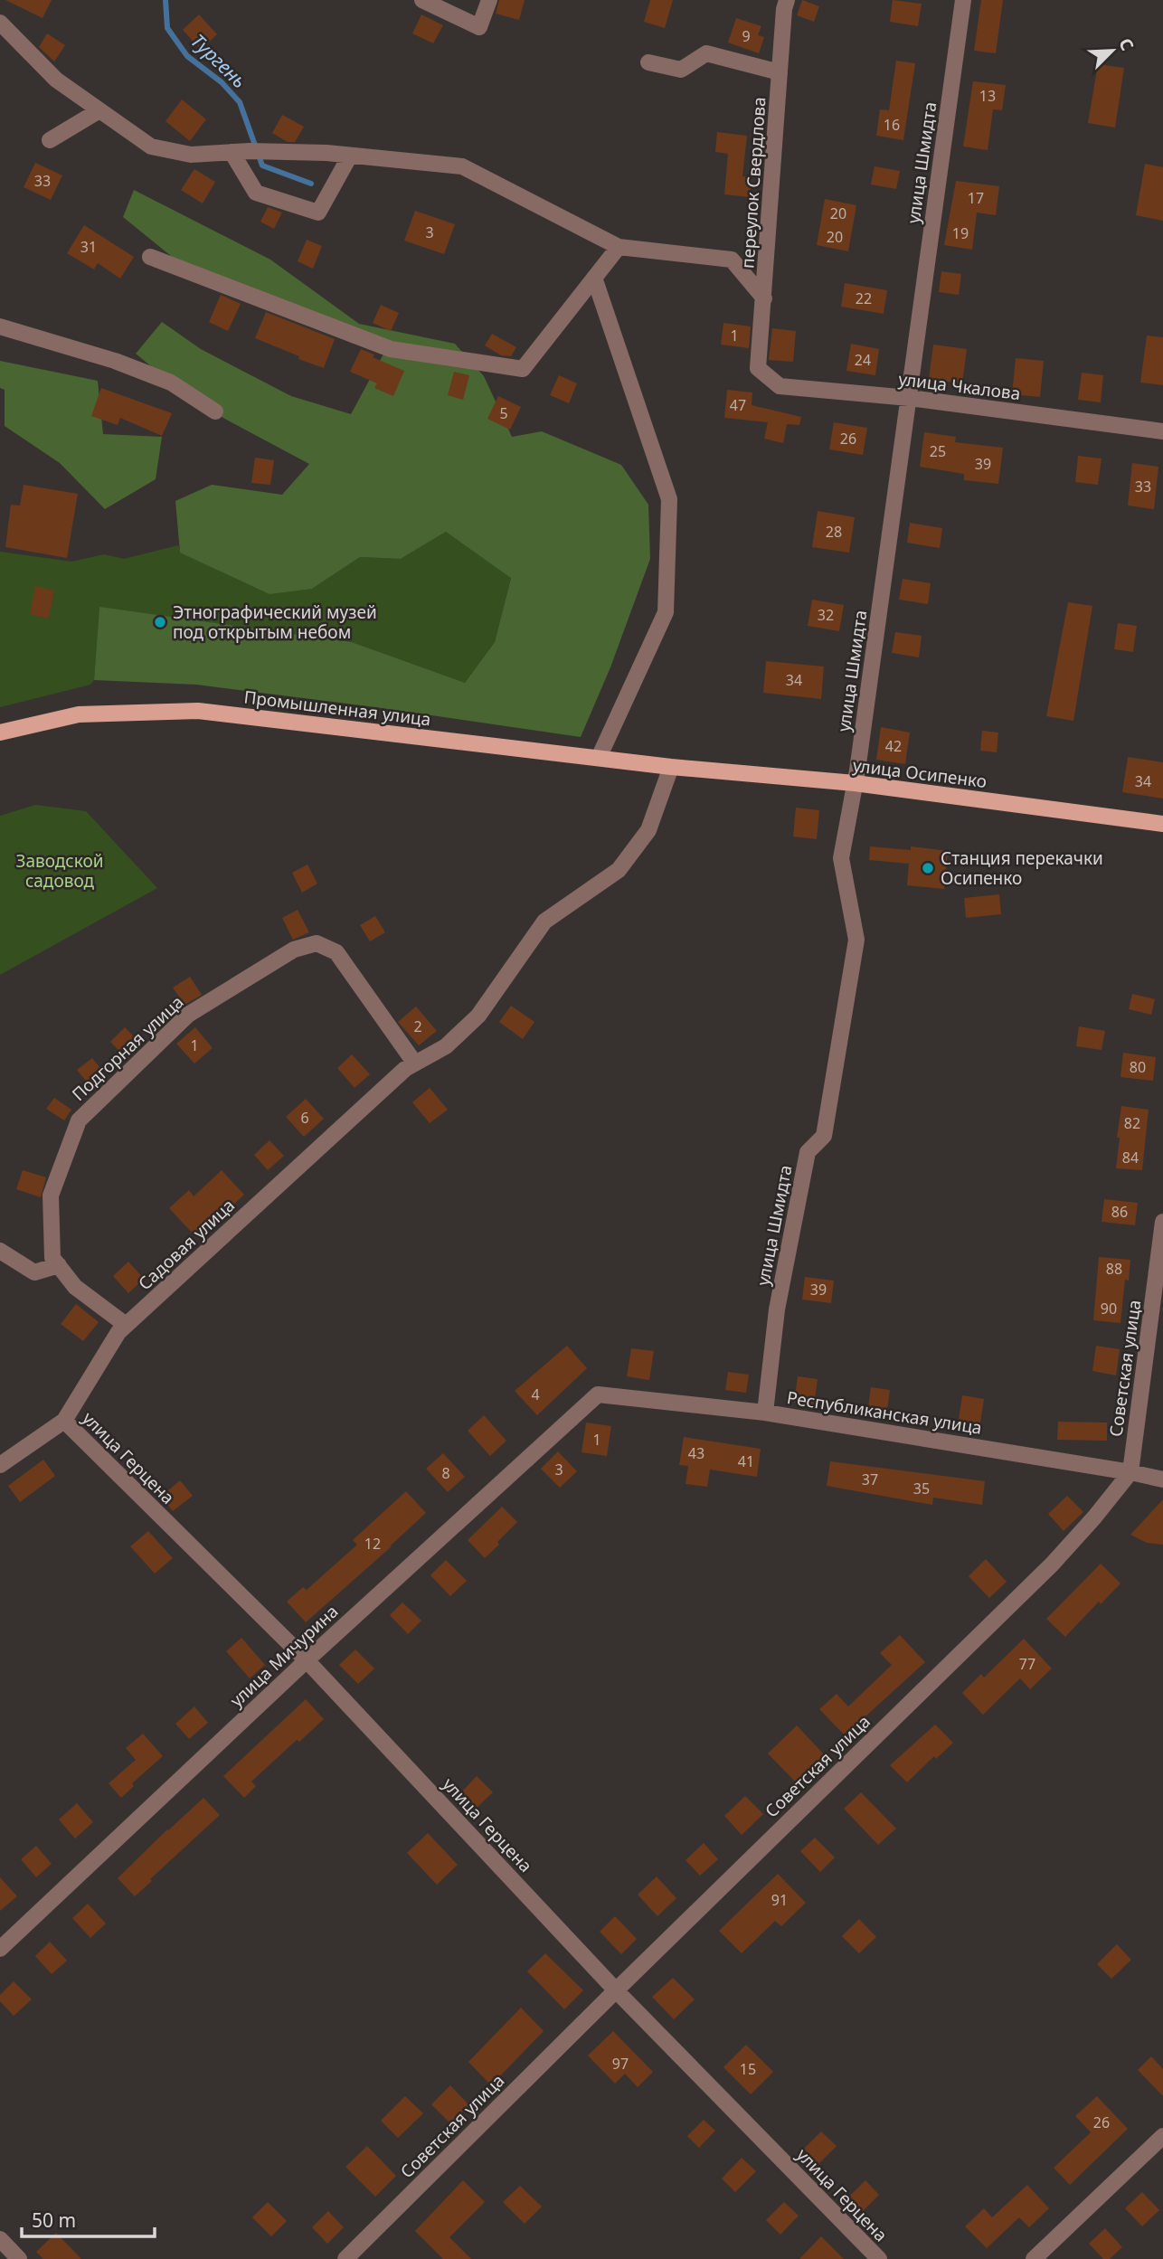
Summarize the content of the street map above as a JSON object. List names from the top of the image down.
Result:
{
  "streets": {
    "main road": ["Промышленная улица", "улица Осипенко"],
    "street": [
      "улица Шмидта",
      "переулок Свердлова",
      "улица Чкалова",
      "Подгорная улица",
      "Садовая улица",
      "Советская улица",
      "Республиканская улица",
      "улица Герцена",
      "улица Мичурина"
    ]
  },
  "crossings": [
    ["улица Шмидта", "улица Чкалова"],
    ["улица Шмидта", "улица Осипенко"],
    ["улица Шмидта", "Республиканская улица"],
    ["переулок Свердлова", "улица Чкалова"],
    ["Промышленная улица", "улица Осипенко"],
    ["Промышленная улица", "Садовая улица"],
    ["улица Осипенко", "Садовая улица"],
    ["Подгорная улица", "Садовая улица"],
    ["Садовая улица", "улица Герцена"],
    ["Советская улица", "Республиканская улица"],
    ["Советская улица", "улица Герцена"],
    ["Республиканская улица", "улица Мичурина"],
    ["улица Герцена", "улица Мичурина"]
  ],
  "water": ["Тургень"],
  "parks": ["Заводской садовод"],
  "places": ["Этнографический музей под открытым небом", "Станция перекачки Осипенко"],
  "house_numbers": [
    "9",
    "13",
    "16",
    "33",
    "17",
    "20",
    "3",
    "19",
    "20",
    "31",
    "22",
    "1",
    "24",
    "47",
    "5",
    "26",
    "25",
    "39",
    "33",
    "28",
    "32",
    "34",
    "42",
    "34",
    "2",
    "1",
    "80",
    "6",
    "82",
    "84",
    "86",
    "88",
    "39",
    "90",
    "4",
    "1",
    "43",
    "41",
    "3",
    "8",
    "37",
    "35",
    "12",
    "77",
    "91",
    "97",
    "15",
    "26"
  ],
  "scale_bar": "50 m",
  "north": "top right"
}
